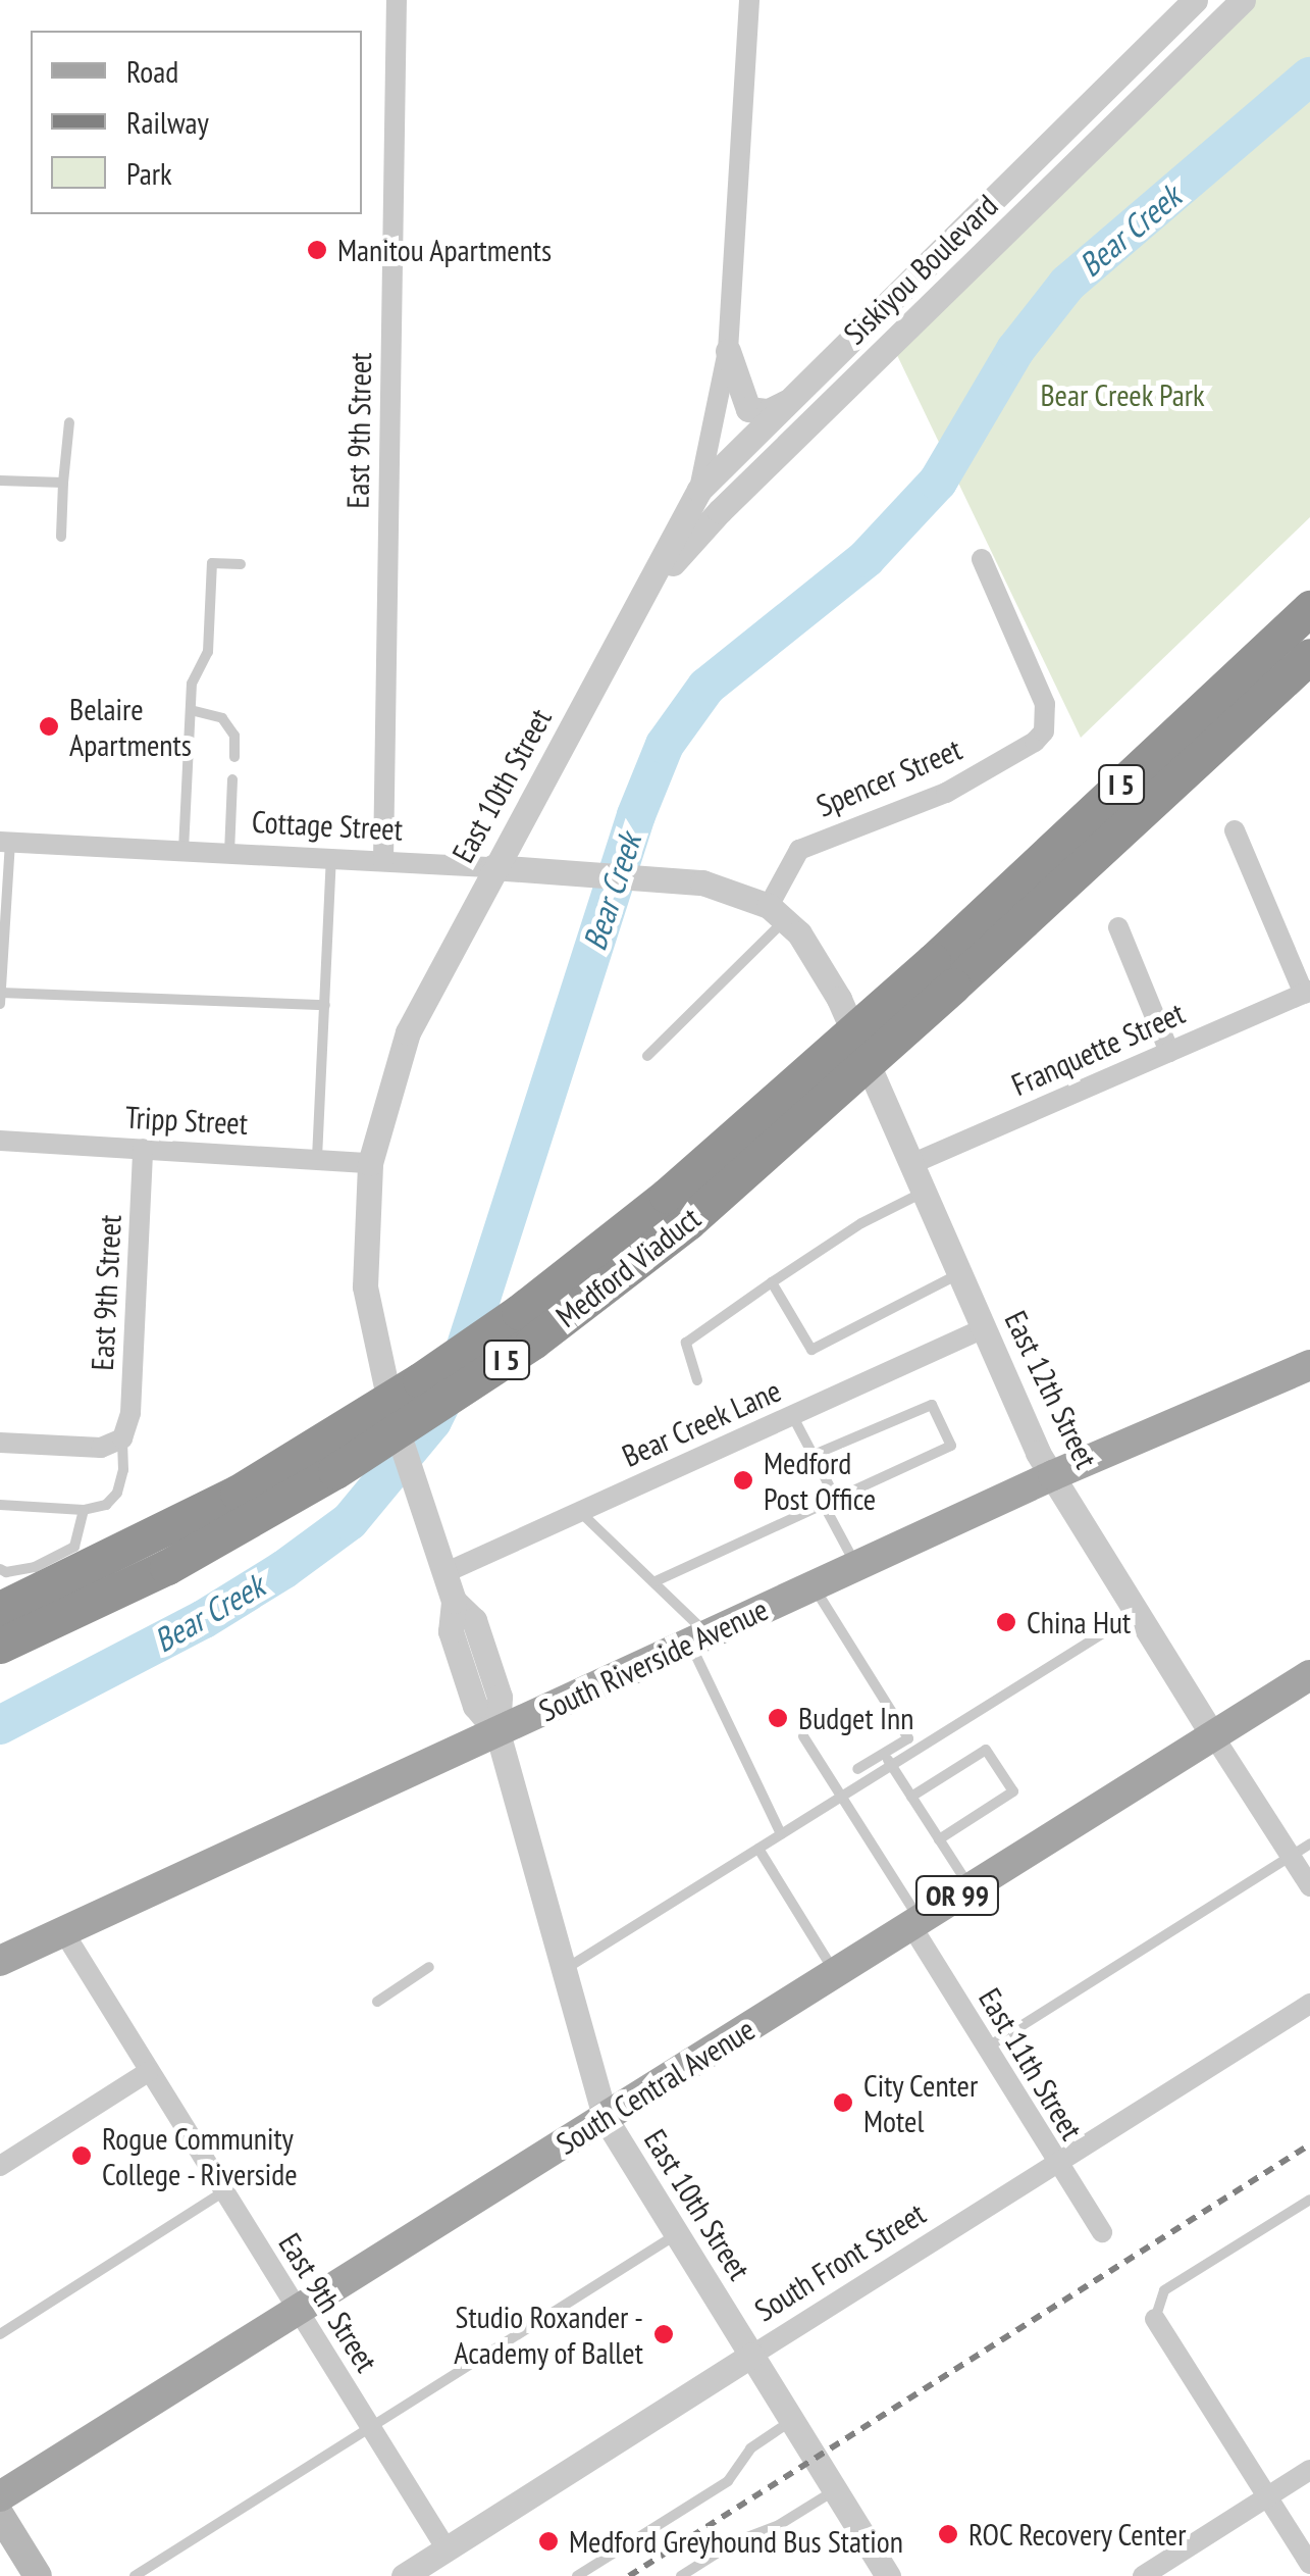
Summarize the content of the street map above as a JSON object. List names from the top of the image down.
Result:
{
  "streets": {
    "highway": ["I 5", "Medford Viaduct"],
    "main road": ["South Riverside Avenue", "OR 99", "South Central Avenue"],
    "street": [
      "Siskiyou Boulevard",
      "East 9th Street",
      "Spencer Street",
      "East 10th Street",
      "Cottage Street",
      "Franquette Street",
      "Tripp Street",
      "East 12th Street",
      "Bear Creek Lane",
      "East 11th Street",
      "South Front Street"
    ]
  },
  "crossings": [
    ["Siskiyou Boulevard", "East 10th Street"],
    ["East 9th Street", "Cottage Street"],
    ["East 9th Street", "Tripp Street"],
    ["East 9th Street", "South Riverside Avenue"],
    ["East 9th Street", "South Central Avenue"],
    ["East 9th Street", "South Front Street"],
    ["Spencer Street", "Cottage Street"],
    ["Spencer Street", "East 12th Street"],
    ["I 5", "Medford Viaduct"],
    ["East 10th Street", "Cottage Street"],
    ["East 10th Street", "Tripp Street"],
    ["East 10th Street", "Bear Creek Lane"],
    ["East 10th Street", "South Riverside Avenue"],
    ["East 10th Street", "South Central Avenue"],
    ["East 10th Street", "South Front Street"],
    ["Cottage Street", "East 12th Street"],
    ["Franquette Street", "East 12th Street"],
    ["East 12th Street", "Bear Creek Lane"],
    ["East 12th Street", "South Riverside Avenue"],
    ["East 12th Street", "South Central Avenue"],
    ["East 11th Street", "South Central Avenue"],
    ["East 11th Street", "South Front Street"]
  ],
  "water": ["Bear Creek"],
  "parks": ["Bear Creek Park"],
  "places": [
    "Manitou Apartments",
    "Belaire Apartments",
    "Medford Post Office",
    "China Hut",
    "Budget Inn",
    "City Center Motel",
    "Rogue Community College - Riverside",
    "Studio Roxander - Academy of Ballet",
    "ROC Recovery Center",
    "Medford Greyhound Bus Station"
  ],
  "legend": ["Road", "Railway", "Park"]
}
